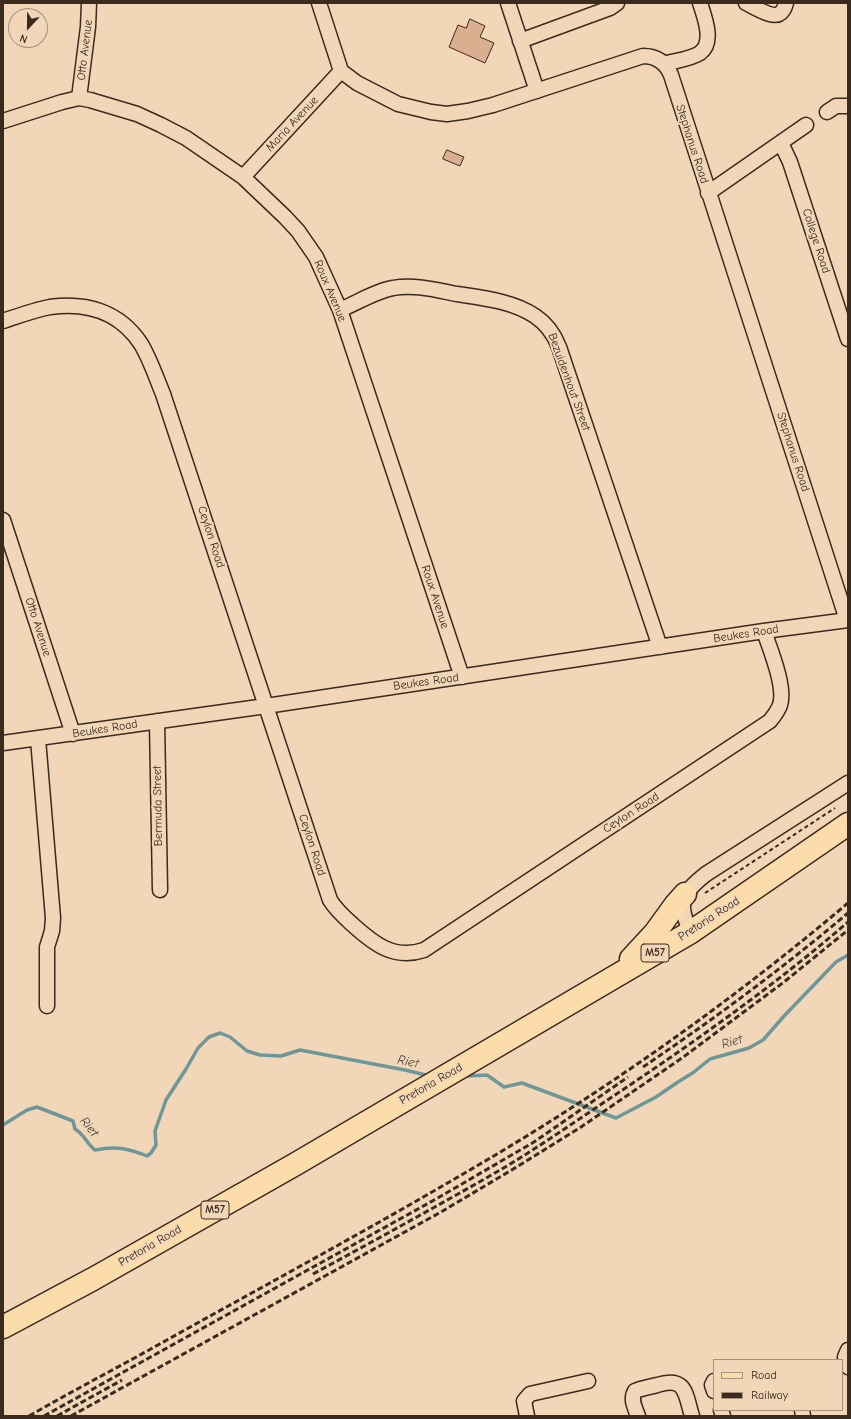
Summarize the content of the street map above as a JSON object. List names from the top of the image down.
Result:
{
  "streets": {
    "main road": ["Pretoria Road", "M57"],
    "street": [
      "Otto Avenue",
      "Maria Avenue",
      "Stephanus Road",
      "College Road",
      "Roux Avenue",
      "Bezuidenhout Street",
      "Ceylon Road",
      "Beukes Road",
      "Bermuda Street"
    ]
  },
  "crossings": [
    ["Otto Avenue", "Roux Avenue"],
    ["Otto Avenue", "Beukes Road"],
    ["Maria Avenue", "Roux Avenue"],
    ["Stephanus Road", "Beukes Road"],
    ["Roux Avenue", "Bezuidenhout Street"],
    ["Roux Avenue", "Beukes Road"],
    ["Bezuidenhout Street", "Beukes Road"],
    ["Ceylon Road", "Beukes Road"],
    ["Beukes Road", "Bermuda Street"]
  ],
  "water": ["Riet"],
  "legend": ["Road", "Railway"],
  "north": "bottom"
}
